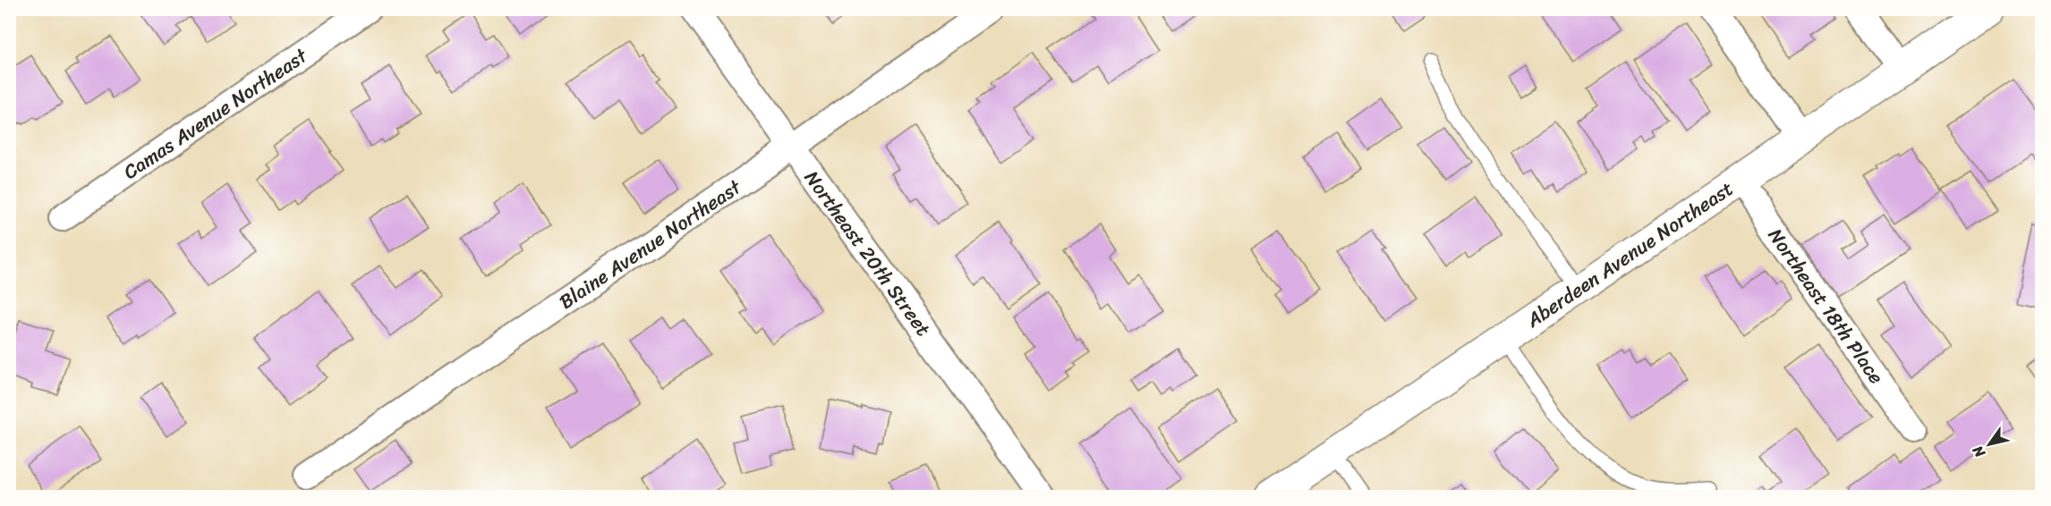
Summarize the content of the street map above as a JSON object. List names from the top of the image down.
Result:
{
  "streets": {
    "street": [
      "Camas Avenue Northeast",
      "Blaine Avenue Northeast",
      "Northeast 20th Street",
      "Aberdeen Avenue Northeast",
      "Northeast 18th Place"
    ]
  },
  "crossings": [
    ["Blaine Avenue Northeast", "Northeast 20th Street"],
    ["Aberdeen Avenue Northeast", "Northeast 18th Place"]
  ],
  "north": "bottom left"
}
